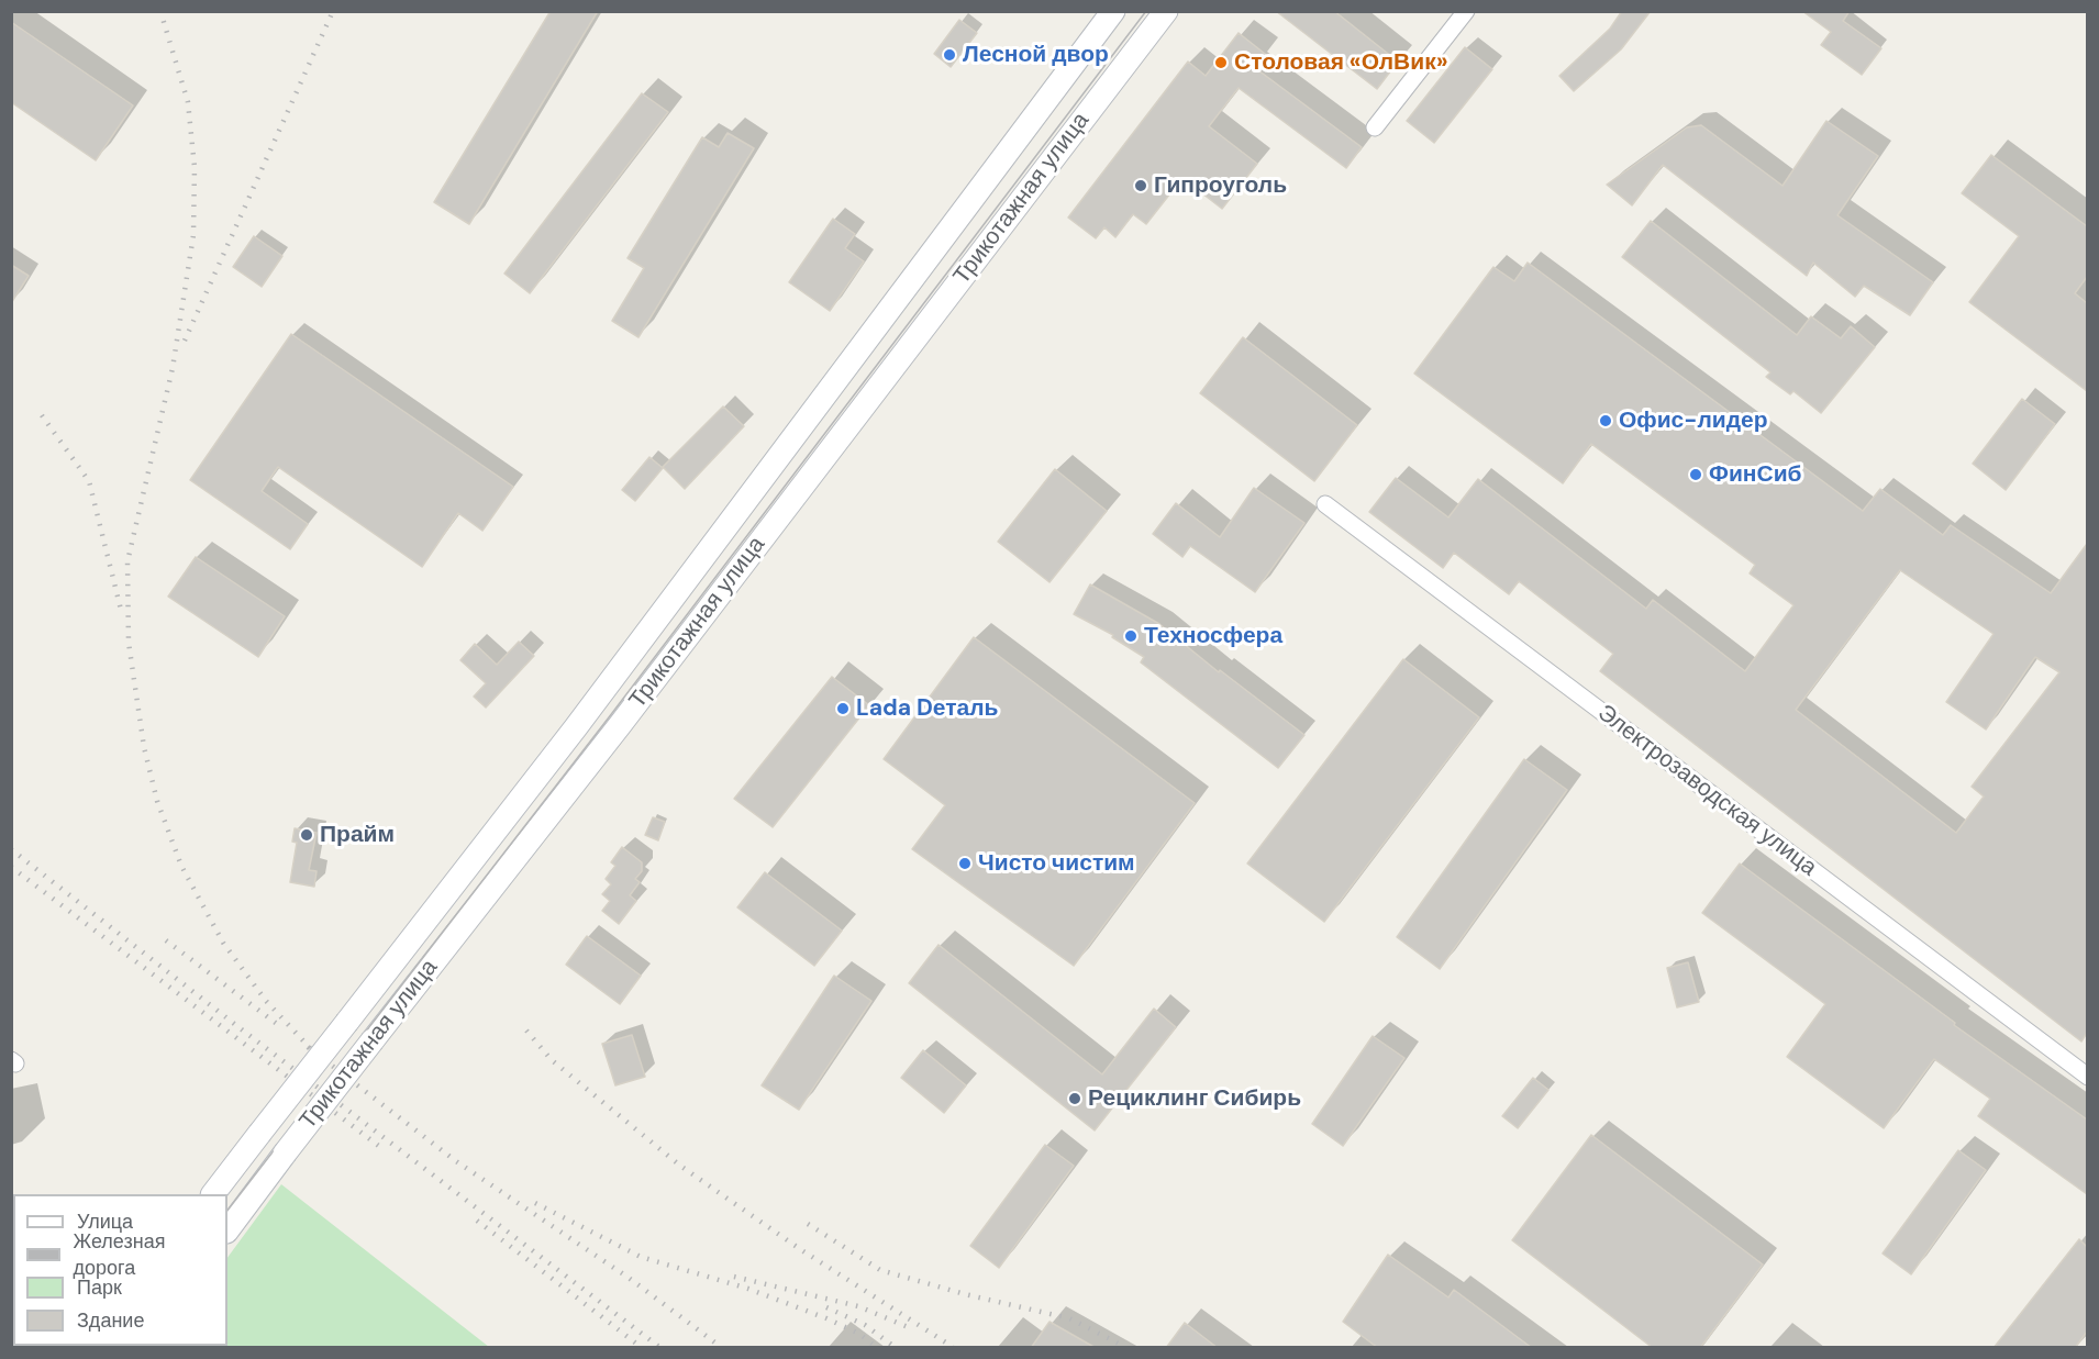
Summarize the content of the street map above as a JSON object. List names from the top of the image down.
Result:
{
  "streets": {
    "main road": ["Трикотажная улица"],
    "street": ["Электрозаводская улица"]
  },
  "places": [
    "Лесной двор",
    "Столовая «ОлВик»",
    "Гипроуголь",
    "Офис-лидер",
    "ФинСиб",
    "Техносфера",
    "Lada Dеталь",
    "Прайм",
    "Чисто чистим",
    "Рециклинг Сибирь"
  ],
  "legend": [
    "Улица",
    "Железная дорога",
    "Парк",
    "Здание"
  ]
}
